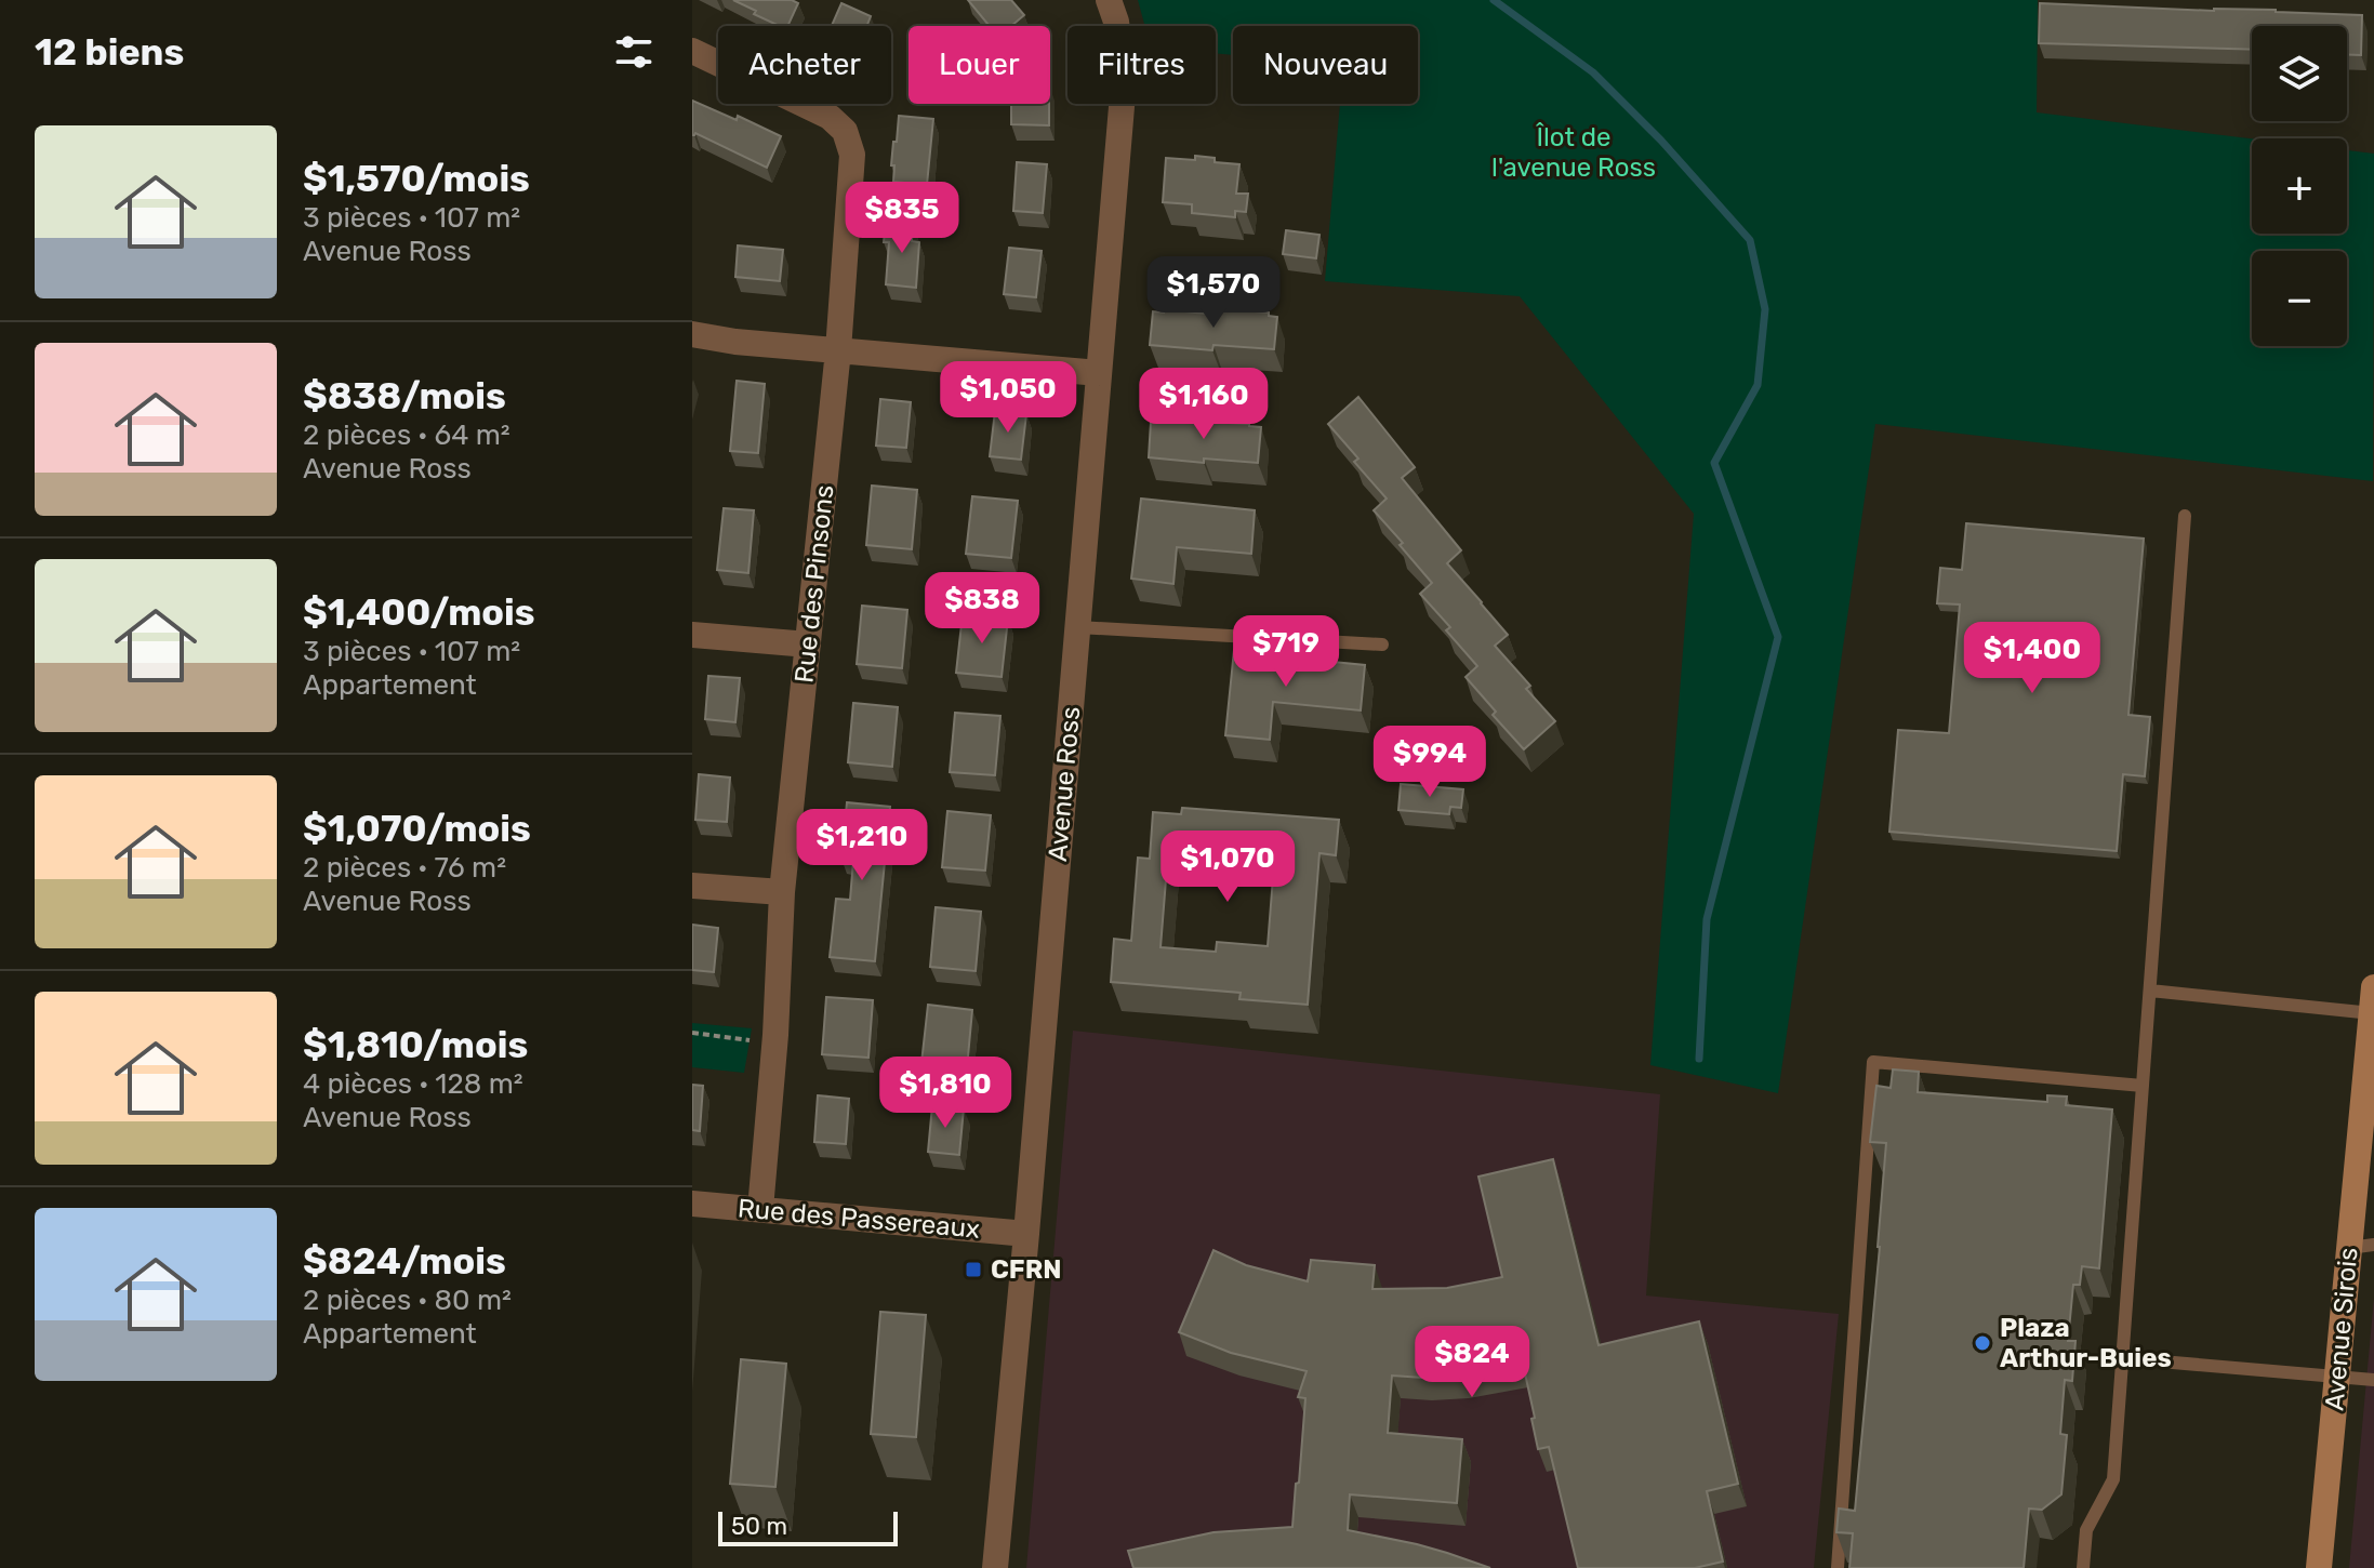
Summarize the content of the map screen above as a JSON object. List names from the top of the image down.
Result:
{
  "streets": {
    "street": [
      "Rue des Pinsons",
      "Avenue Ross",
      "Rue des Passereaux",
      "Avenue Sirois"
    ]
  },
  "crossings": [
    ["Rue des Pinsons", "Rue des Passereaux"],
    ["Avenue Ross", "Rue des Passereaux"]
  ],
  "parks": ["Îlot de l'avenue Ross"],
  "places": {
    "transit": ["CFRN"],
    "other": ["Plaza Arthur-Buies"]
  },
  "scale_bar": "50 m",
  "page": {
    "heading": "12 biens",
    "map_buttons": ["+", "−"],
    "chip": [
      "Acheter",
      "Louer",
      "Filtres",
      "Nouveau"
    ],
    "list": [
      {
        "name": "$1,570/mois",
        "note": "3 pièces · 107 m² · Avenue Ross"
      },
      {
        "name": "$838/mois",
        "note": "2 pièces · 64 m² · Avenue Ross"
      },
      {
        "name": "$1,400/mois",
        "note": "3 pièces · 107 m² · Appartement"
      },
      {
        "name": "$1,070/mois",
        "note": "2 pièces · 76 m² · Avenue Ross"
      },
      {
        "name": "$1,810/mois",
        "note": "4 pièces · 128 m² · Avenue Ross"
      },
      {
        "name": "$824/mois",
        "note": "2 pièces · 80 m² · Appartement"
      }
    ],
    "price": [
      "$835",
      "$1,570",
      "$1,050",
      "$1,160",
      "$838",
      "$719",
      "$1,400",
      "$994",
      "$1,210",
      "$1,070",
      "$1,810",
      "$824"
    ],
    "scale": "50 m"
  }
}
